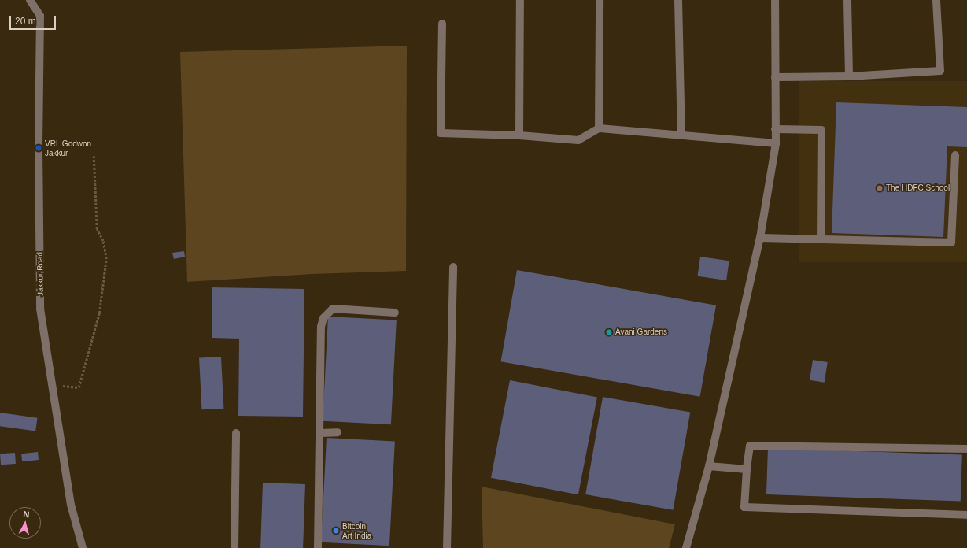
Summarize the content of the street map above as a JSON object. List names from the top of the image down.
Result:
{
  "streets": {
    "street": ["Jakkur Road"]
  },
  "places": [
    "VRL Godwon Jakkur",
    "The HDFC School",
    "Avani Gardens",
    "Bitcoin Art India"
  ],
  "scale_bar": "20 m",
  "north": "top"
}
